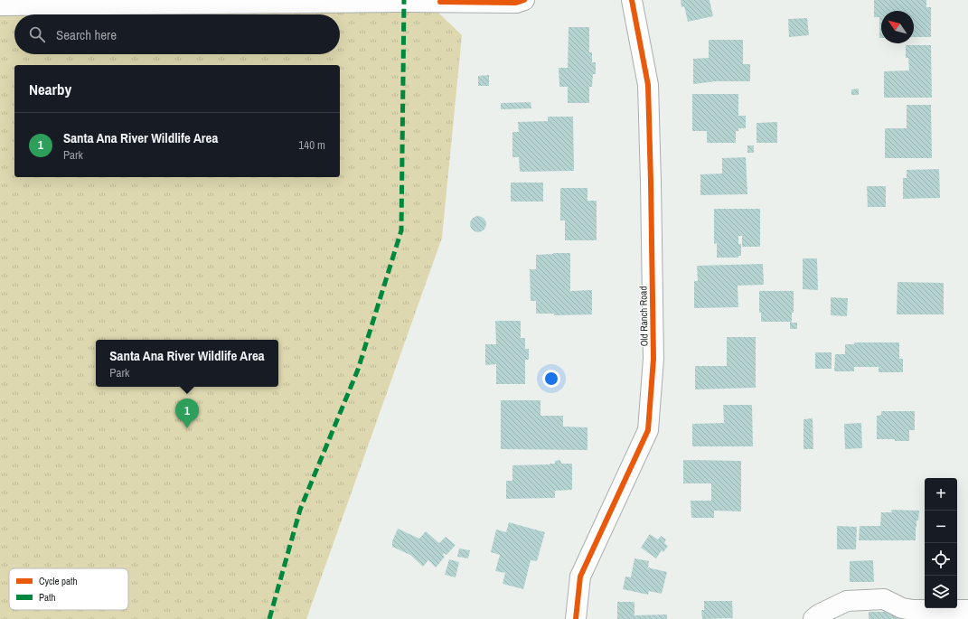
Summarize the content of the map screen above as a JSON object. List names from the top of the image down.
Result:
{
  "streets": {
    "street": ["Old Ranch Road"]
  },
  "legend": ["Cycle path", "Path"],
  "north": "top left",
  "page": {
    "search": "Search here",
    "heading": "Nearby",
    "list": [
      {
        "mark": "1",
        "name": "Santa Ana River Wildlife Area",
        "note": "Park",
        "value": "140 m"
      }
    ],
    "popup": ["Santa Ana River Wildlife Area", "Park"],
    "pins": "1",
    "map_buttons": ["+", "−"]
  }
}
